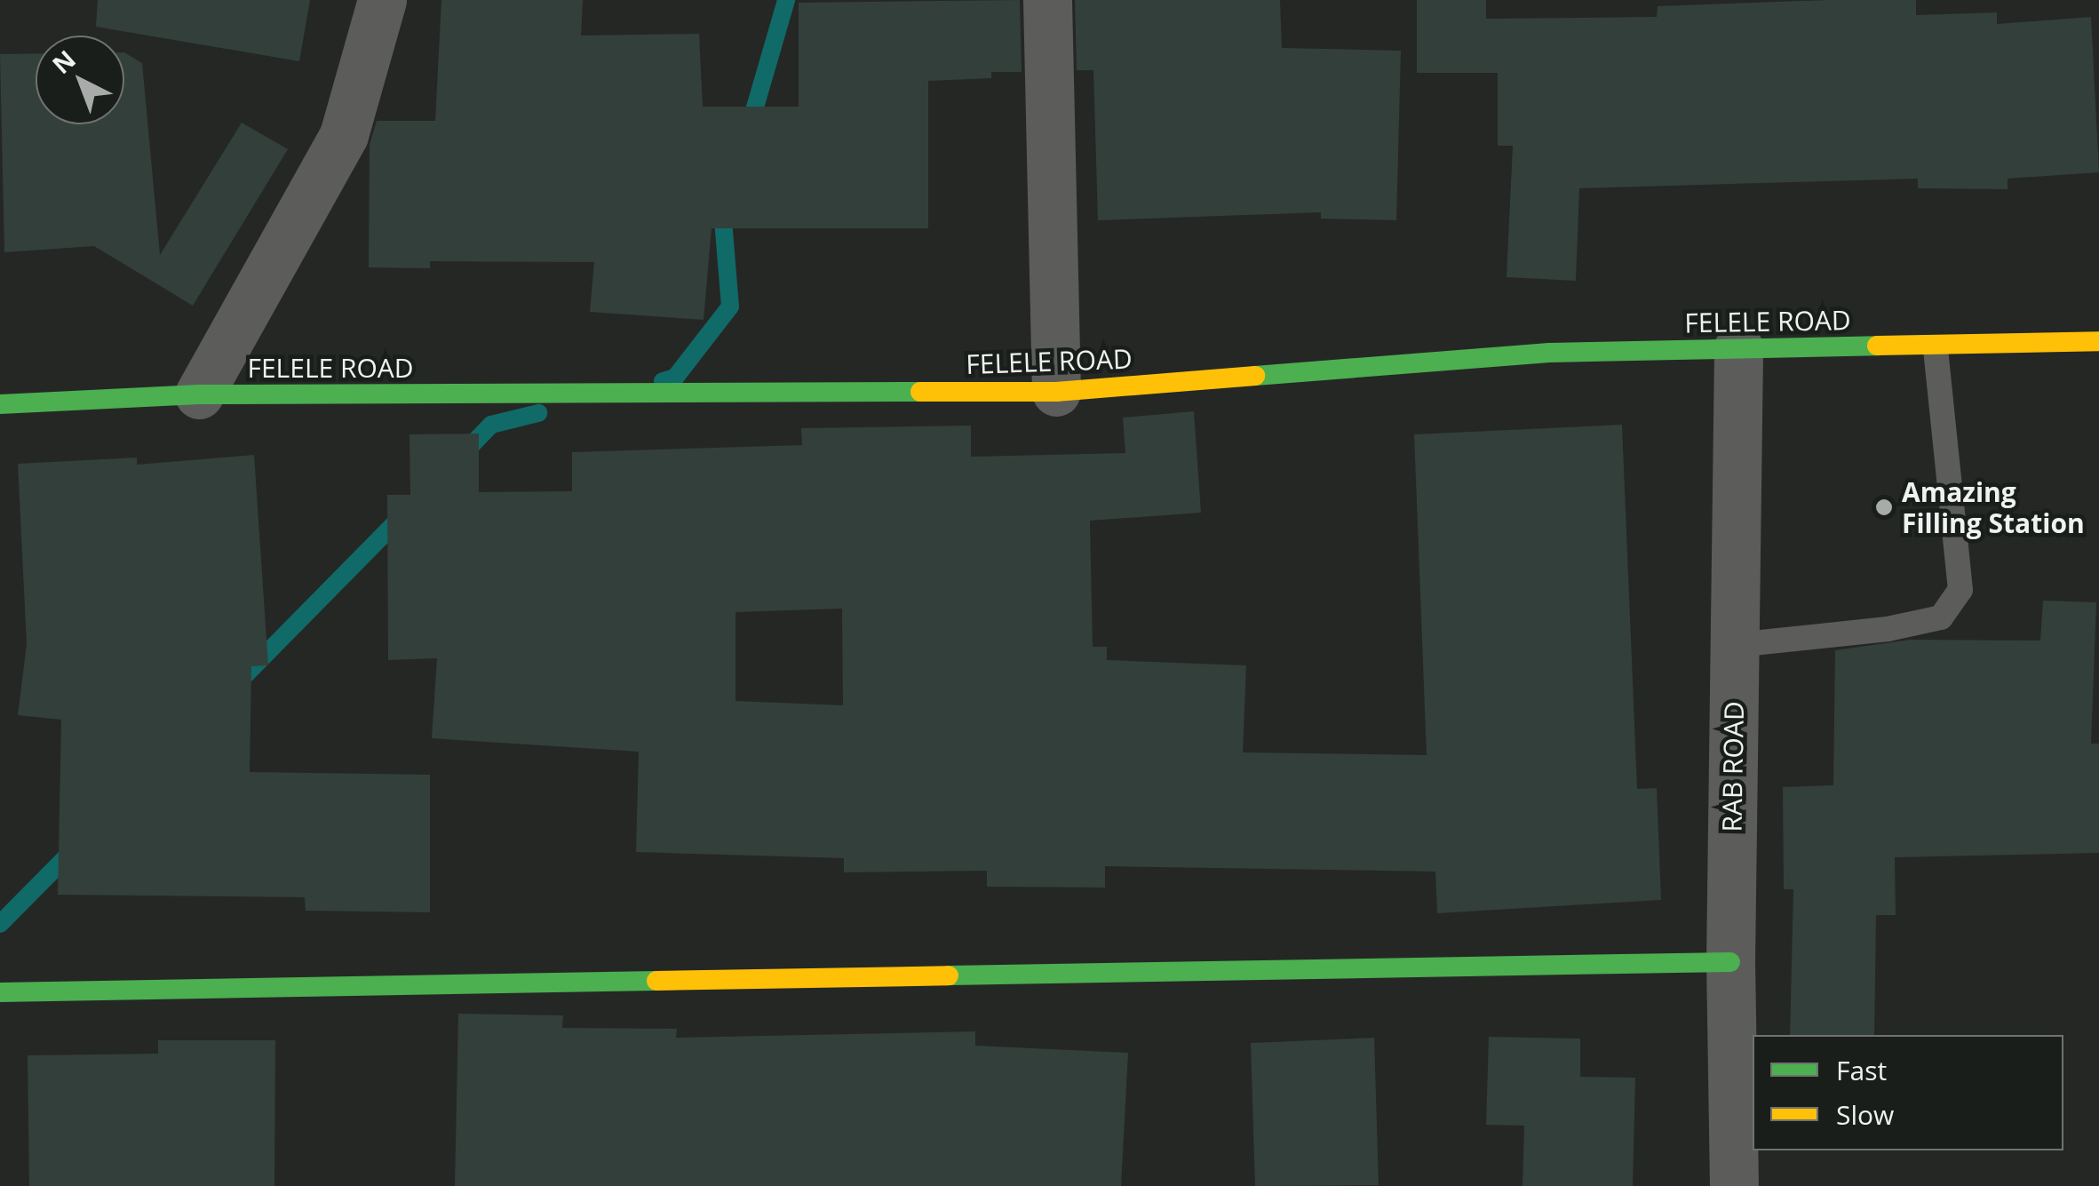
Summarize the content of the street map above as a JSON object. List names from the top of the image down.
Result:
{
  "streets": {
    "street": ["FELELE ROAD", "RAB ROAD"]
  },
  "crossings": [
    ["FELELE ROAD", "RAB ROAD"]
  ],
  "places": ["Amazing Filling Station"],
  "legend": ["Fast", "Slow"],
  "north": "top left"
}
